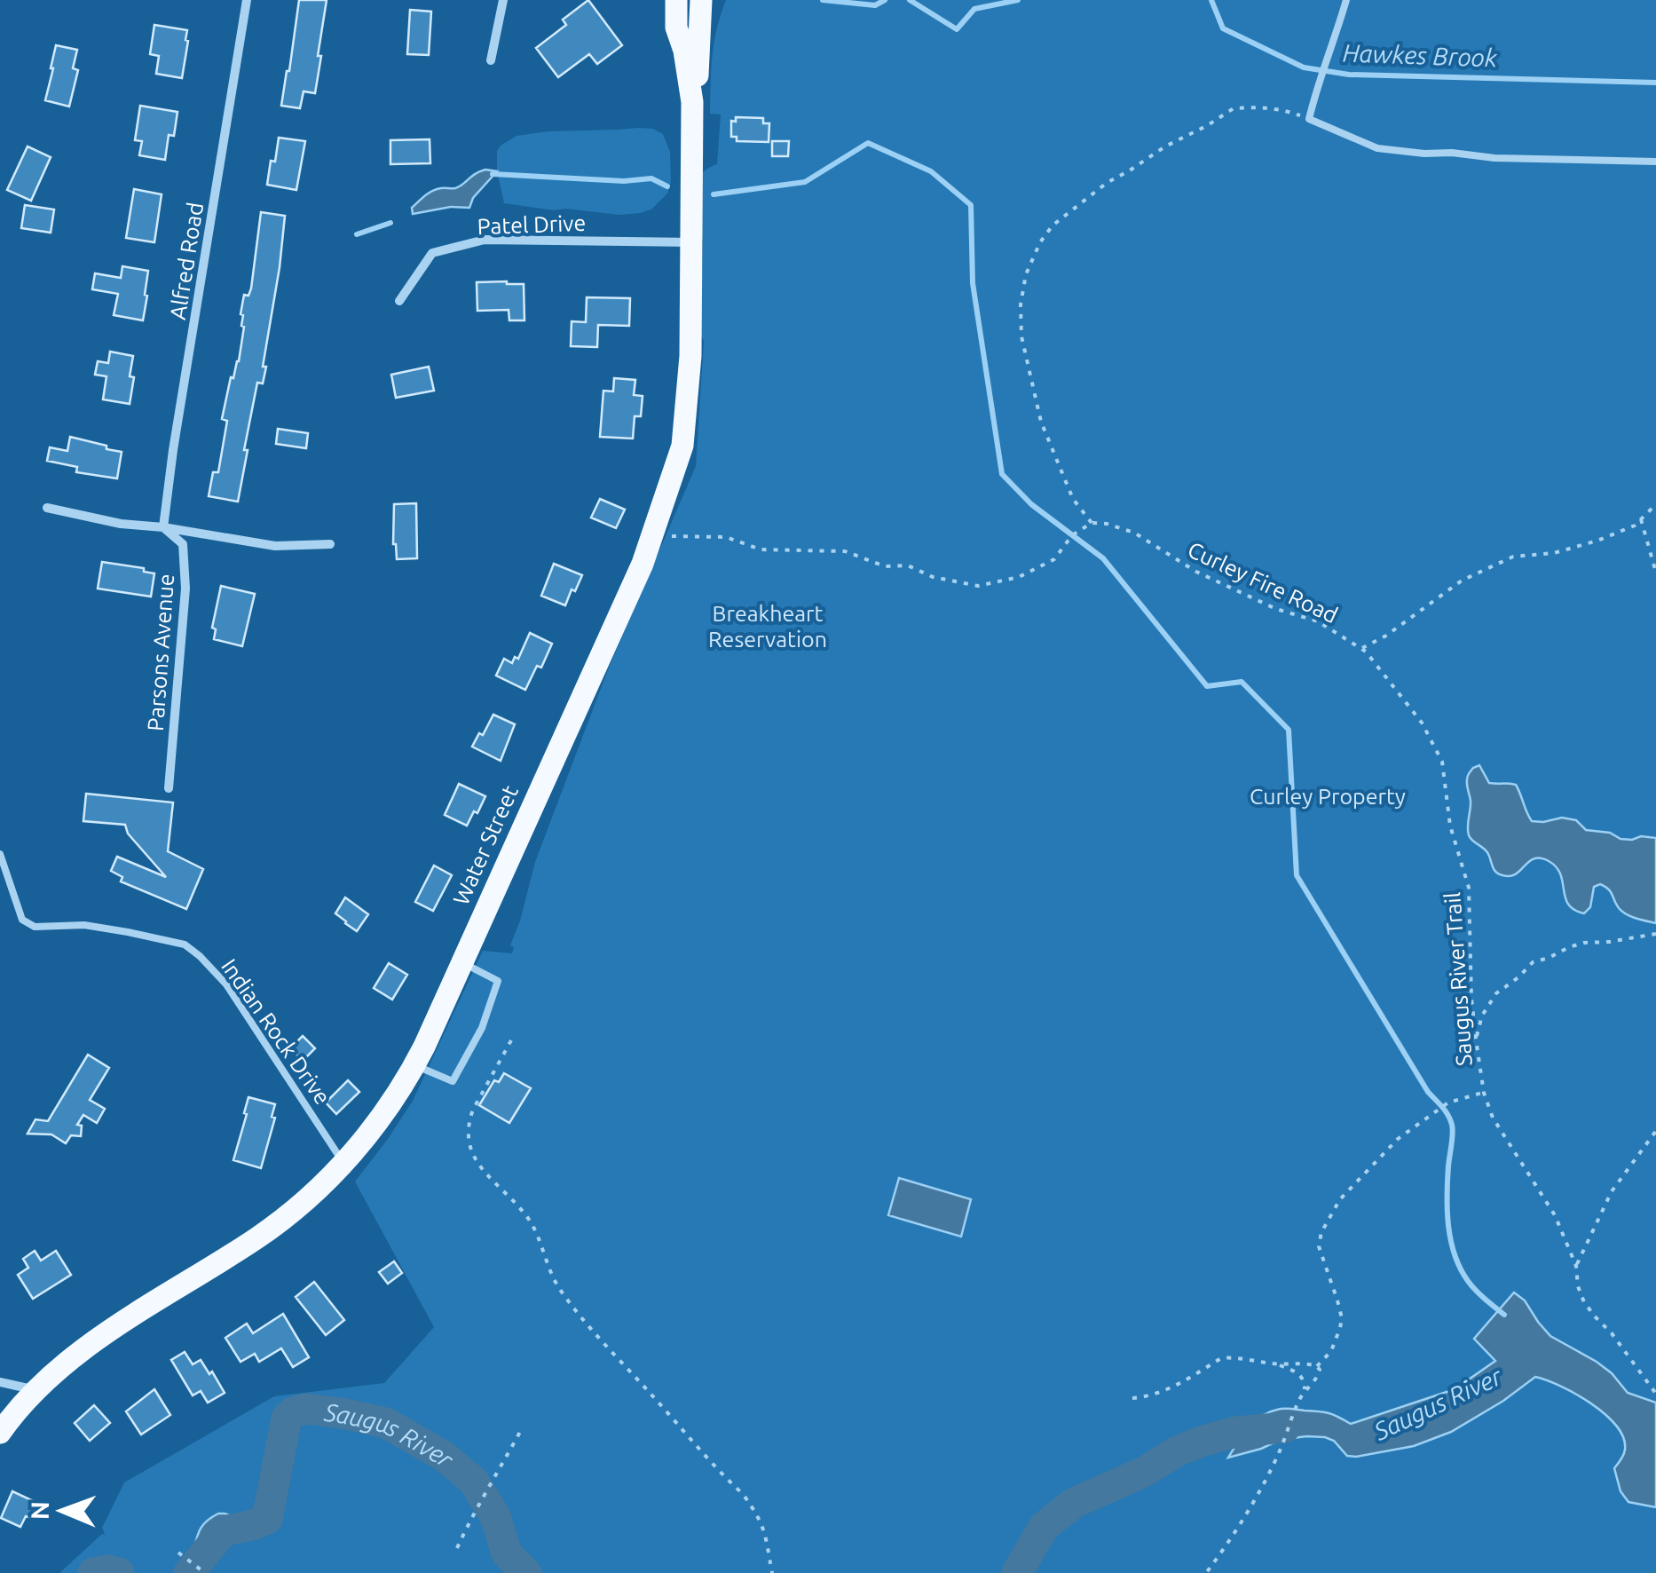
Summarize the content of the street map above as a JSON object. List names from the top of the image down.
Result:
{
  "streets": {
    "main road": ["Water Street"],
    "street": ["Patel Drive", "Alfred Road", "Parsons Avenue"],
    "lane": ["Indian Rock Drive"],
    "path": ["Curley Fire Road", "Saugus River Trail"]
  },
  "crossings": [
    ["Patel Drive", "Water Street"],
    ["Alfred Road", "Parsons Avenue"],
    ["Curley Fire Road", "Saugus River Trail"],
    ["Water Street", "Indian Rock Drive"]
  ],
  "water": ["Hawkes Brook", "Saugus River"],
  "parks": ["Breakheart Reservation", "Curley Property"],
  "north": "left"
}
